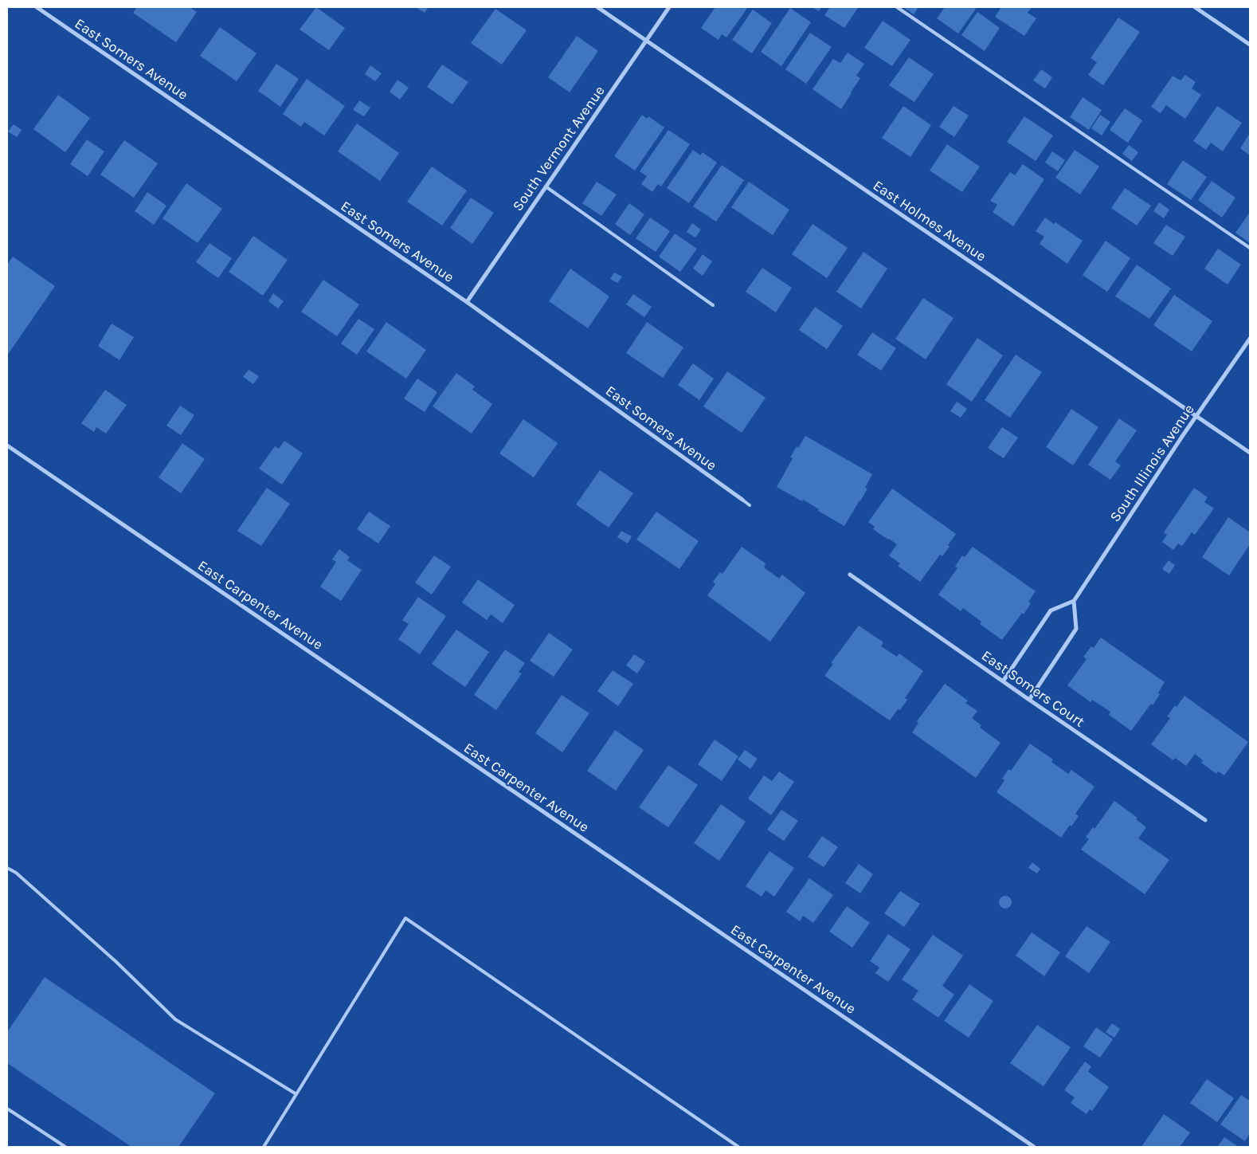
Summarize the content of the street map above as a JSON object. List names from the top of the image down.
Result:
{
  "streets": {
    "street": [
      "East Somers Avenue",
      "South Vermont Avenue",
      "East Holmes Avenue",
      "South Illinois Avenue",
      "East Carpenter Avenue",
      "East Somers Court"
    ]
  },
  "crossings": [
    ["East Somers Avenue", "South Vermont Avenue"],
    ["South Vermont Avenue", "East Holmes Avenue"],
    ["East Holmes Avenue", "South Illinois Avenue"]
  ]
}
